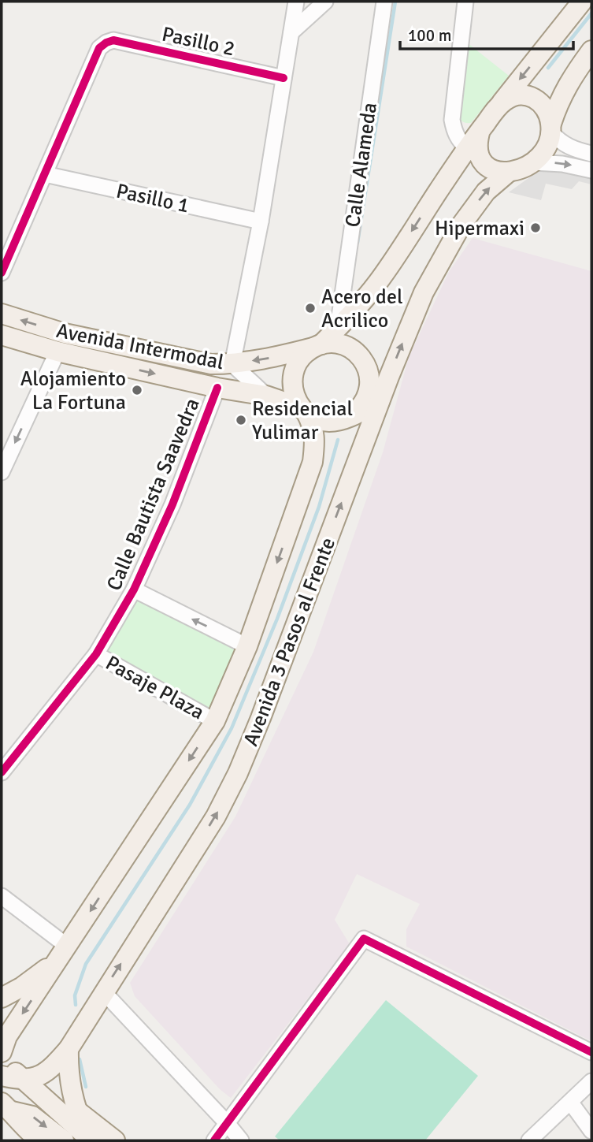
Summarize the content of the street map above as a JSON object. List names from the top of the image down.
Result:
{
  "streets": {
    "main road": ["Avenida Intermodal", "Avenida 3 Pasos al Frente"],
    "street": [
      "Pasillo 2",
      "Calle Alameda",
      "Pasillo 1",
      "Calle Bautista Saavedra",
      "Pasaje Plaza"
    ]
  },
  "crossings": [
    ["Pasillo 2", "Pasillo 1"],
    ["Avenida Intermodal", "Calle Bautista Saavedra"],
    ["Avenida Intermodal", "Avenida 3 Pasos al Frente"],
    ["Calle Bautista Saavedra", "Pasaje Plaza"],
    ["Avenida 3 Pasos al Frente", "Pasaje Plaza"]
  ],
  "places": [
    "Hipermaxi",
    "Acero del Acrilico",
    "Alojamiento La Fortuna",
    "Residencial Yulimar"
  ],
  "scale_bar": "100 m"
}
